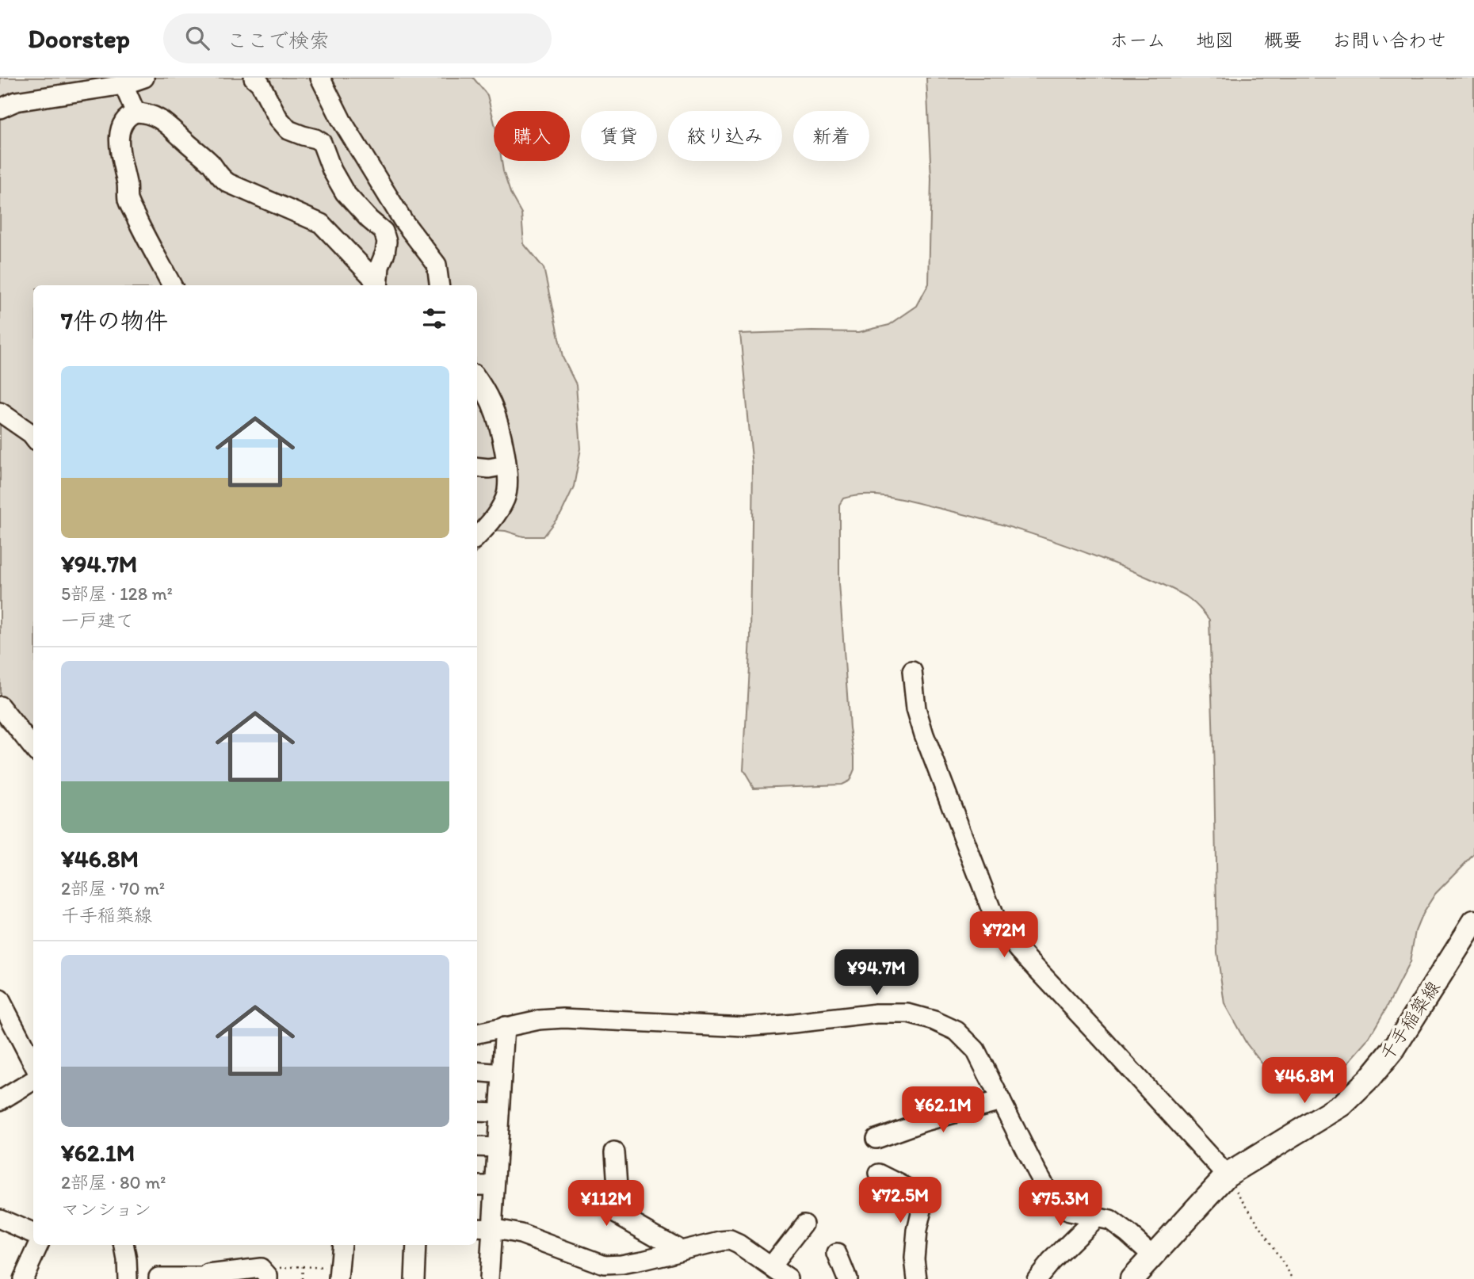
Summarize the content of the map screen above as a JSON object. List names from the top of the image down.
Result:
{
  "streets": {
    "main road": ["千手稲築線"]
  },
  "page": {
    "header": "Doorstep",
    "search": "ここで検索",
    "nav": [
      "ホーム",
      "地図",
      "概要",
      "お問い合わせ"
    ],
    "chip": [
      "購入",
      "賃貸",
      "絞り込み",
      "新着"
    ],
    "heading": "7件の物件",
    "list": [
      {
        "name": "¥94.7M",
        "note": "5部屋 · 128 m² · 一戸建て"
      },
      {
        "name": "¥46.8M",
        "note": "2部屋 · 70 m² · 千手稲築線"
      },
      {
        "name": "¥62.1M",
        "note": "2部屋 · 80 m² · マンション"
      }
    ],
    "price": [
      "¥72M",
      "¥94.7M",
      "¥46.8M",
      "¥62.1M",
      "¥72.5M",
      "¥112M",
      "¥75.3M"
    ]
  }
}
